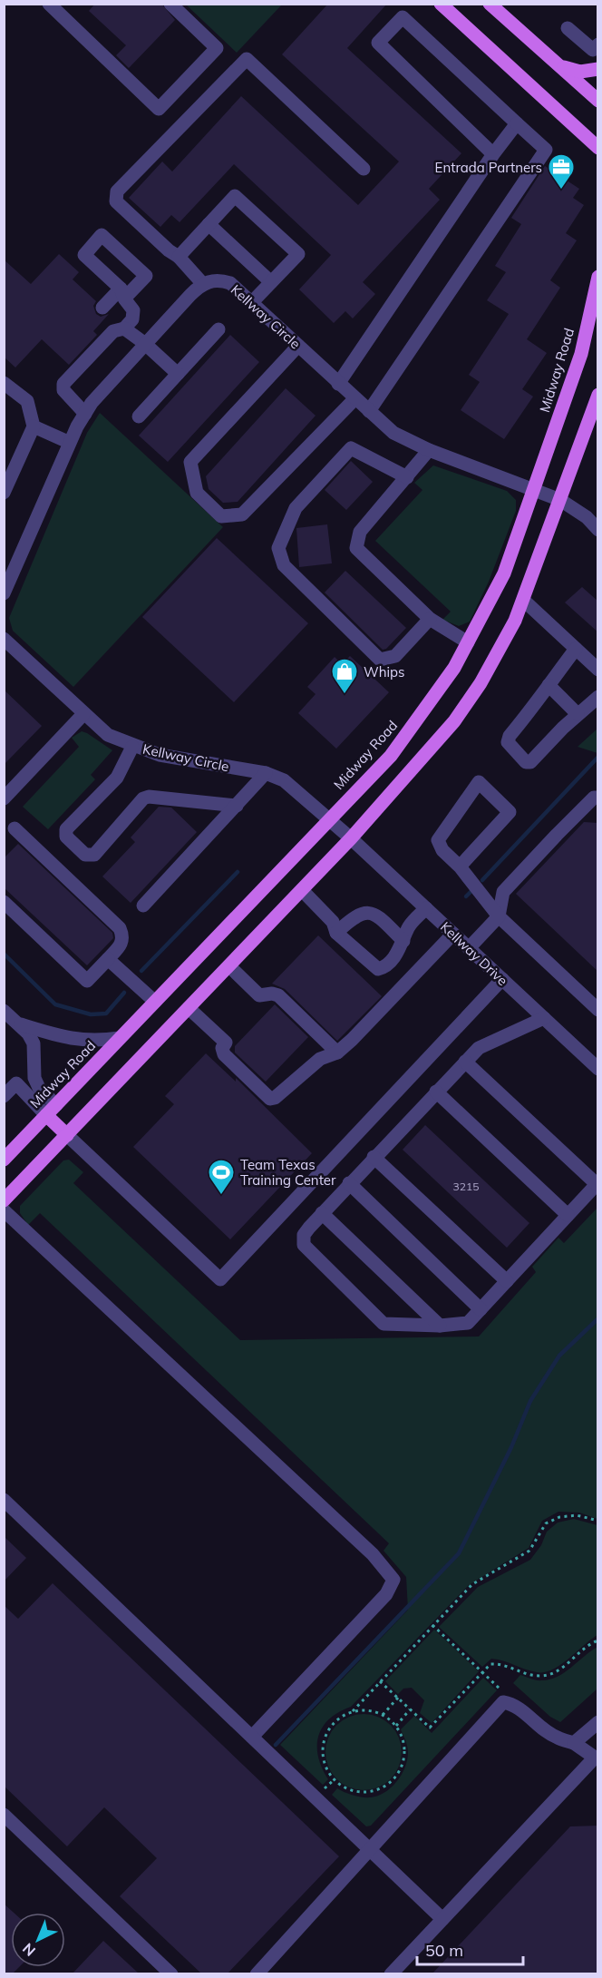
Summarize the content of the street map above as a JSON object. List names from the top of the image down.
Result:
{
  "streets": {
    "main road": ["Midway Road"],
    "street": ["Kellway Circle", "Kellway Drive"]
  },
  "crossings": [
    ["Kellway Circle", "Midway Road"],
    ["Kellway Circle", "Kellway Drive"]
  ],
  "places": {
    "office": ["Entrada Partners"],
    "shop": ["Whips"],
    "sports": ["Team Texas Training Center"]
  },
  "house_numbers": ["3215"],
  "scale_bar": "50 m",
  "north": "bottom left"
}
